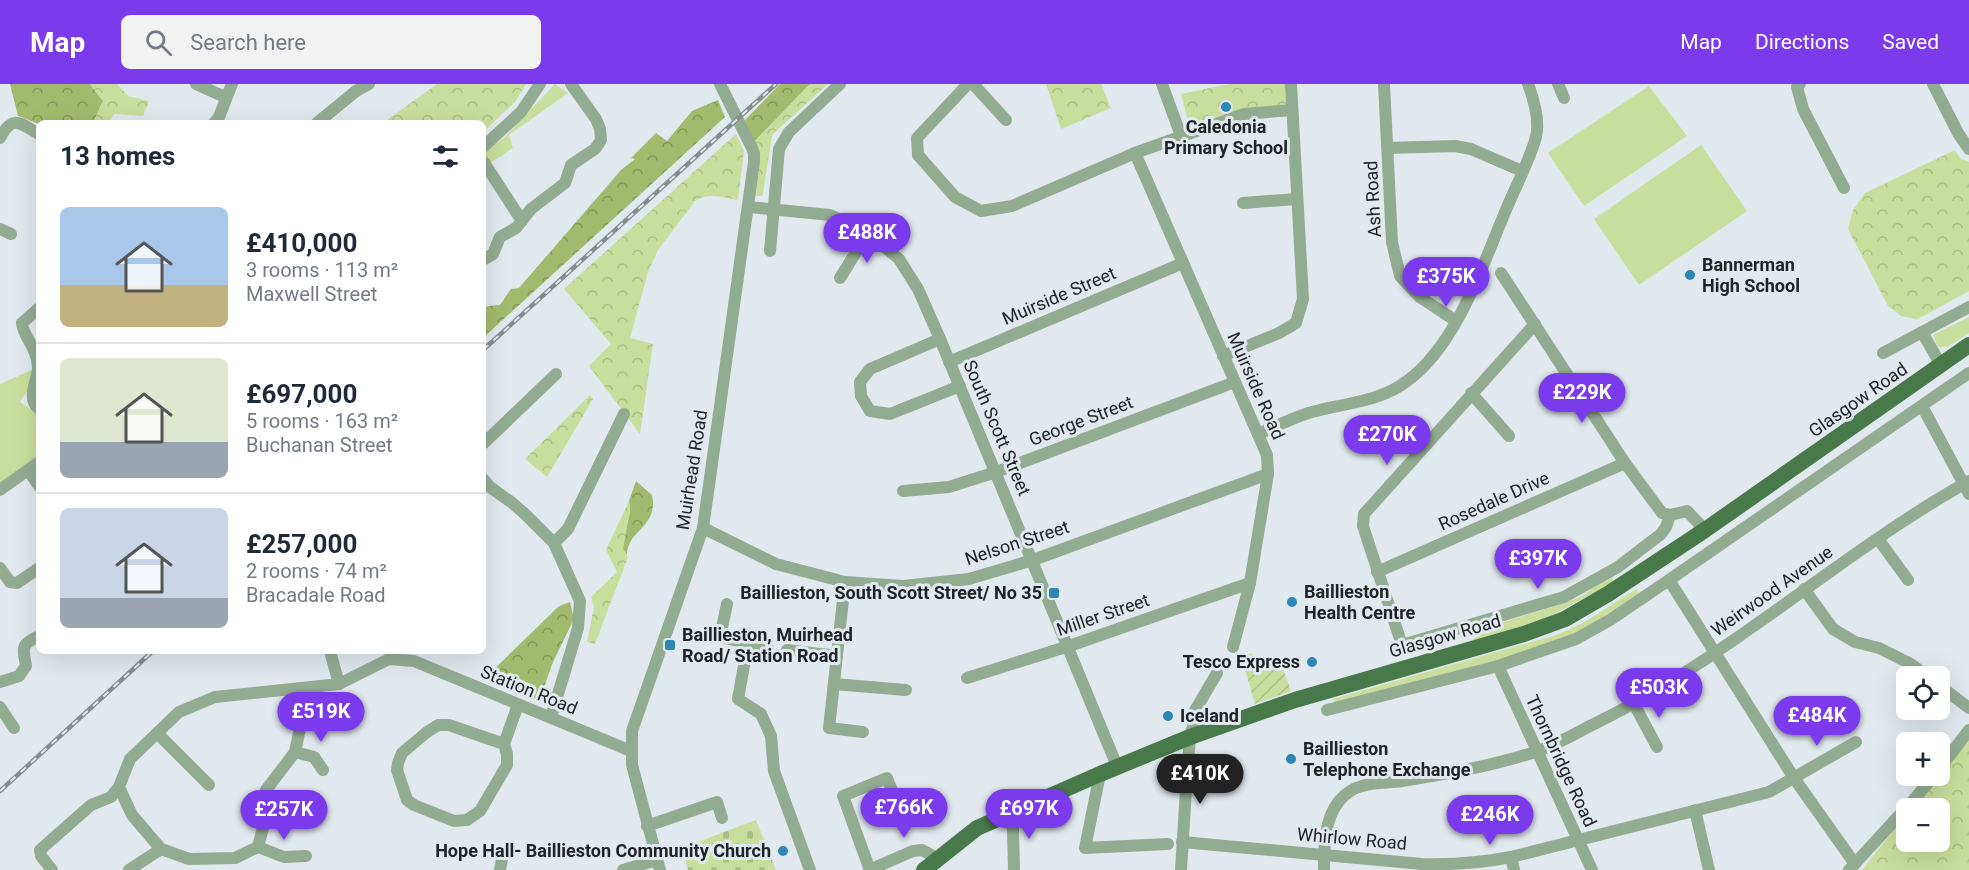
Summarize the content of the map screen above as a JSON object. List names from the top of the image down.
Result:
{
  "streets": {
    "main road": ["Glasgow Road"],
    "street": [
      "Ash Road",
      "Muirside Street",
      "Muirside Road",
      "George Street",
      "South Scott Street",
      "Muirhead Road",
      "Rosedale Drive",
      "Nelson Street",
      "Weirwood Avenue",
      "Miller Street",
      "Station Road",
      "Thornbridge Road",
      "Whirlow Road"
    ]
  },
  "crossings": [
    ["Muirside Street", "Muirside Road"],
    ["Muirside Street", "South Scott Street"],
    ["Muirside Road", "George Street"],
    ["Muirside Road", "Nelson Street"],
    ["Muirside Road", "Miller Street"],
    ["Glasgow Road", "South Scott Street"],
    ["George Street", "South Scott Street"],
    ["South Scott Street", "Muirhead Road"],
    ["South Scott Street", "Nelson Street"],
    ["South Scott Street", "Miller Street"],
    ["Muirhead Road", "Nelson Street"],
    ["Muirhead Road", "Station Road"],
    ["Weirwood Avenue", "Thornbridge Road"],
    ["Weirwood Avenue", "Whirlow Road"],
    ["Thornbridge Road", "Whirlow Road"]
  ],
  "places": {
    "other": [
      "Caledonia Primary School",
      "Bannerman High School",
      "Baillieston Health Centre",
      "Tesco Express",
      "Iceland",
      "Baillieston Telephone Exchange",
      "Hope Hall- Baillieston Community Church"
    ],
    "transit": ["Baillieston, South Scott Street/ No 35", "Baillieston, Muirhead Road/ Station Road"]
  },
  "page": {
    "header": "Map",
    "search": "Search here",
    "nav": ["Map", "Directions", "Saved"],
    "heading": "13 homes",
    "list": [
      {
        "name": "£410,000",
        "note": "3 rooms · 113 m² · Maxwell Street"
      },
      {
        "name": "£697,000",
        "note": "5 rooms · 163 m² · Buchanan Street"
      },
      {
        "name": "£257,000",
        "note": "2 rooms · 74 m² · Bracadale Road"
      }
    ],
    "price": [
      "£488K",
      "£375K",
      "£229K",
      "£270K",
      "£397K",
      "£503K",
      "£519K",
      "£484K",
      "£410K",
      "£766K",
      "£697K",
      "£257K",
      "£246K"
    ],
    "map_buttons": ["+", "−"]
  }
}
